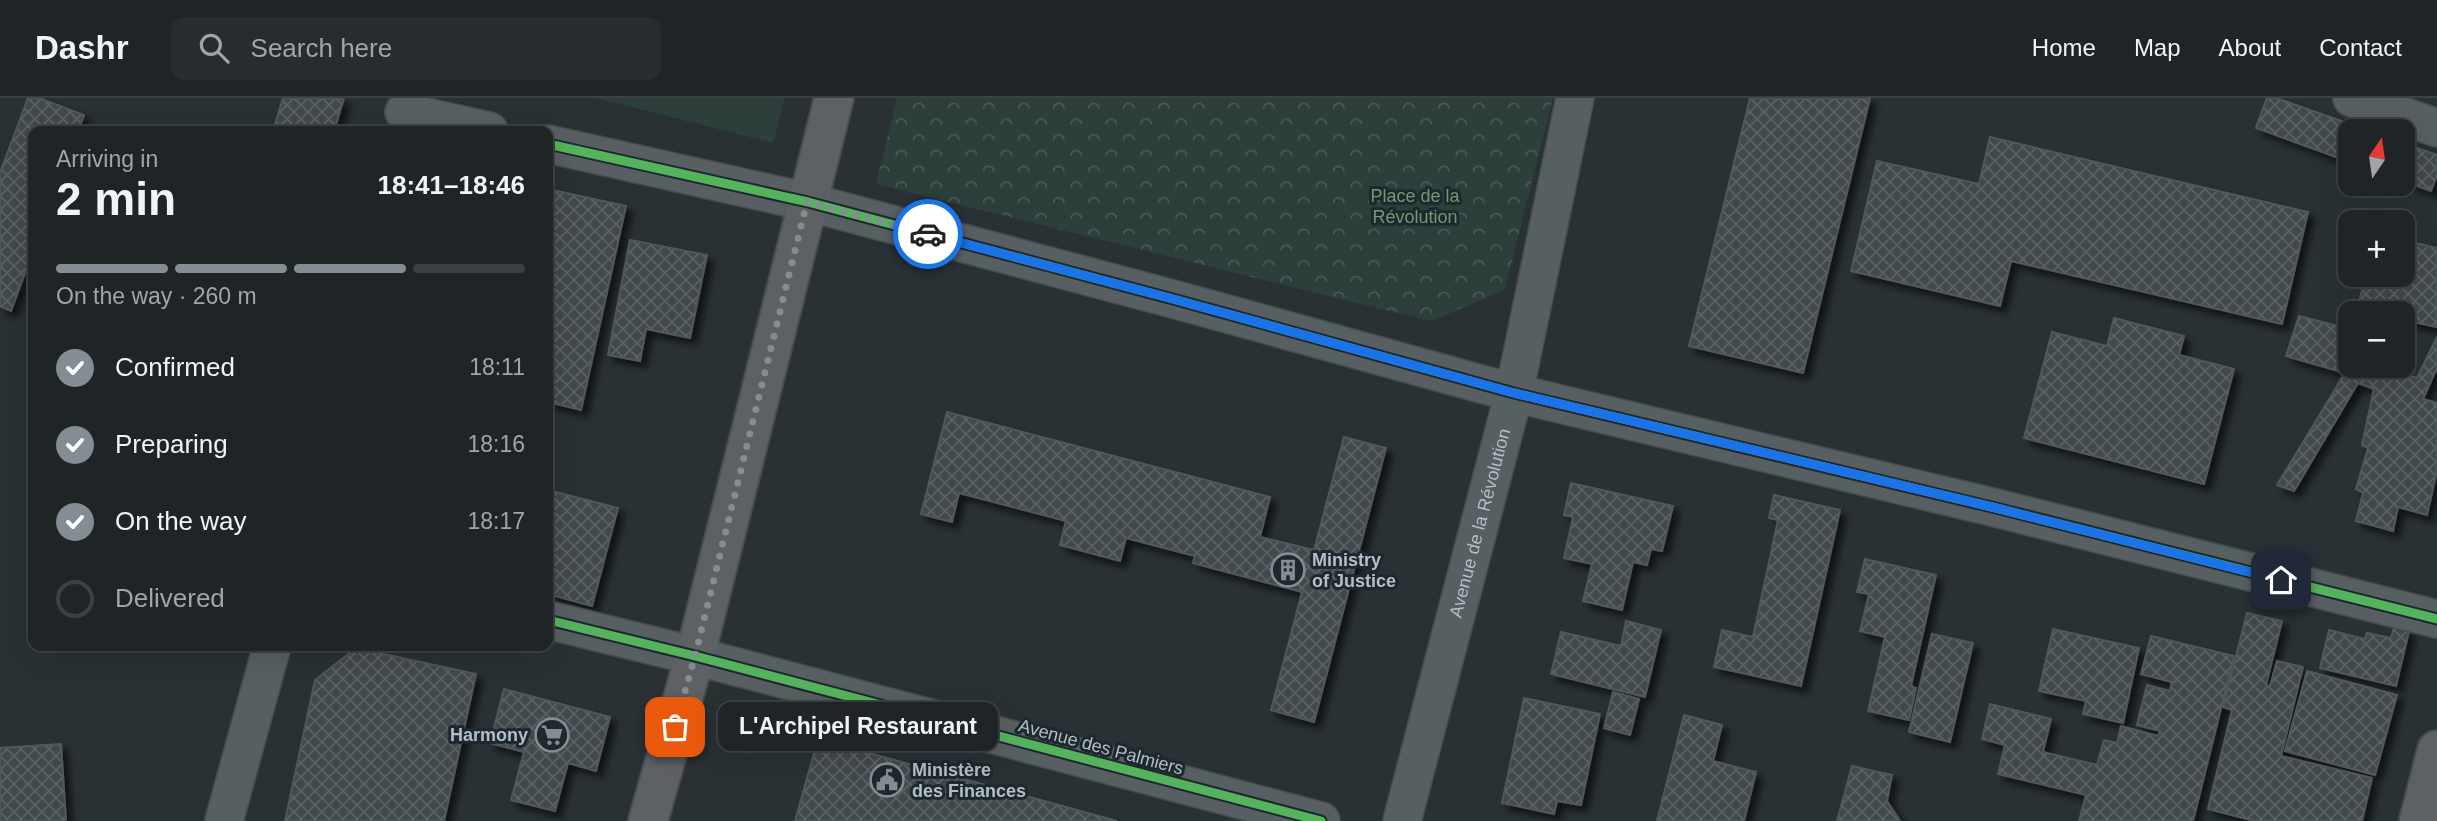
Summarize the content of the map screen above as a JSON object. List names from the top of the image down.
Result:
{
  "streets": {
    "street": ["Avenue de la Révolution", "Avenue des Palmiers"]
  },
  "parks": ["Place de la Révolution"],
  "places": {
    "building": ["Ministry of Justice"],
    "other": ["L'Archipel Restaurant"],
    "supermarket": ["Harmony"],
    "public building": ["Ministère des Finances"]
  },
  "north": "top",
  "page": {
    "header": "Dashr",
    "search": "Search here",
    "nav": [
      "Home",
      "Map",
      "About",
      "Contact"
    ],
    "map_buttons": ["+", "−"],
    "heading": ["2 min", "Arriving in", "18:41–18:46"],
    "bar": "On the way · 260 m",
    "list": [
      ["Confirmed", "18:11"],
      ["Preparing", "18:16"],
      ["On the way", "18:17"],
      "Delivered"
    ],
    "bubble": "L'Archipel Restaurant"
  }
}
